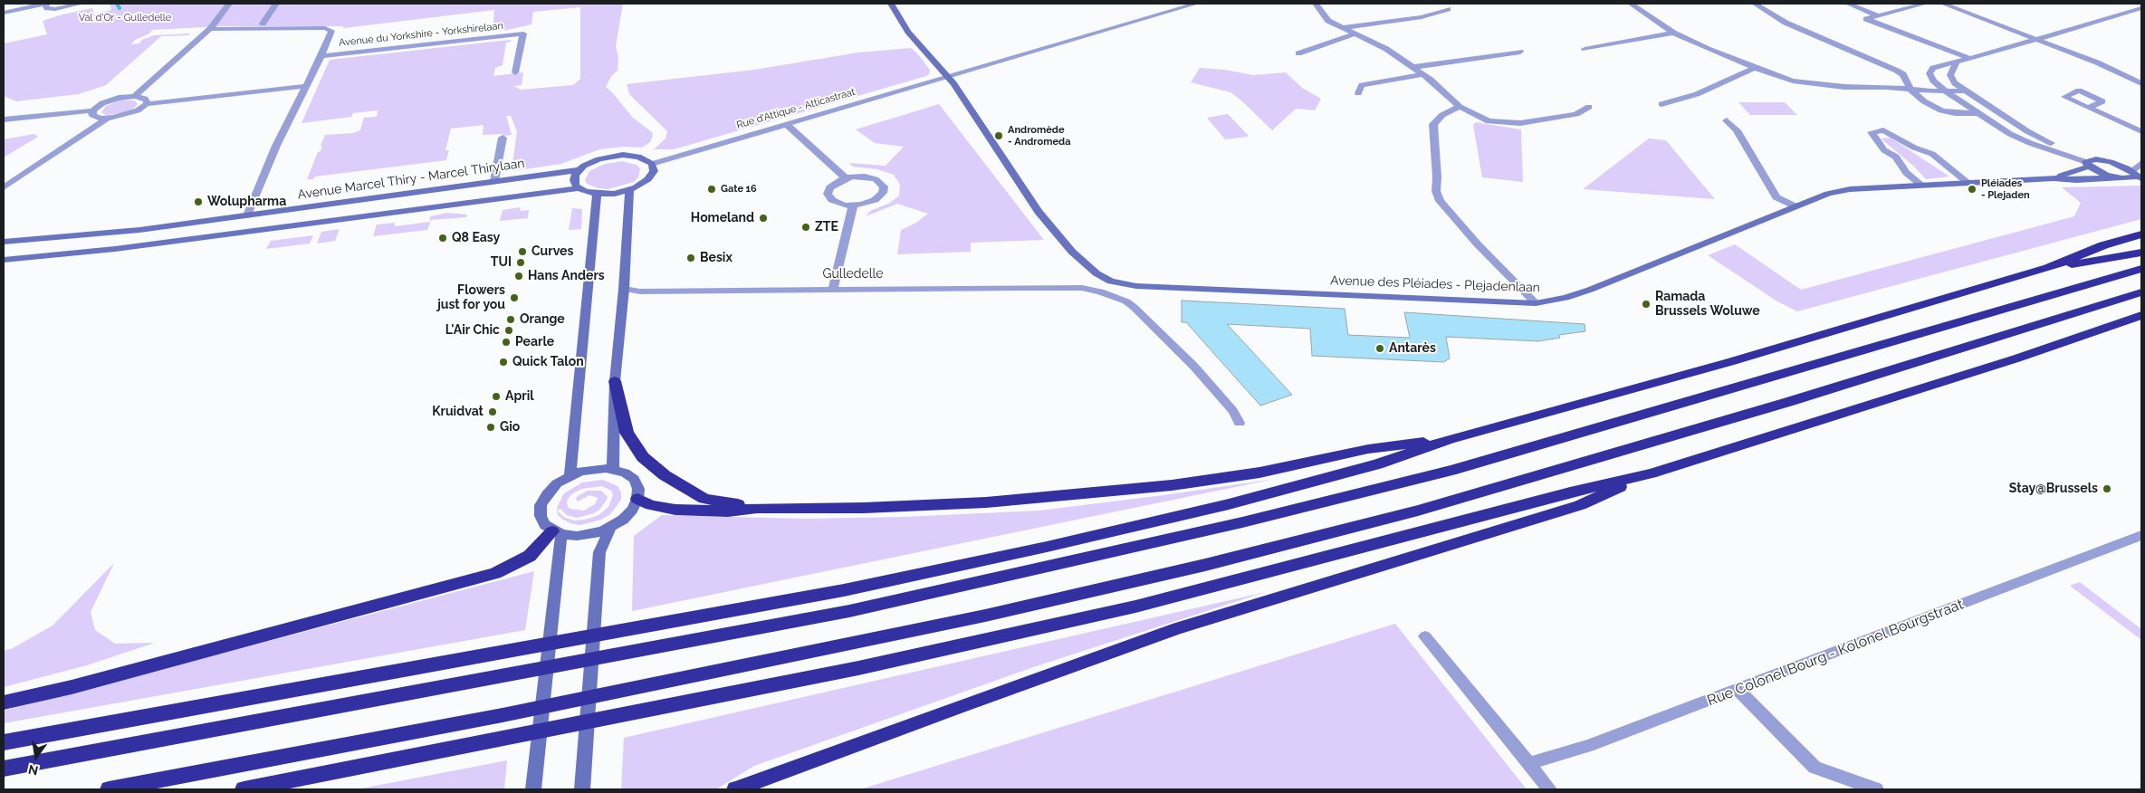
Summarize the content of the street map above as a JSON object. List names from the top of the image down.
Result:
{
  "streets": {
    "main road": ["Avenue Marcel Thiry - Marcel Thirylaan", "Avenue des Pléiades - Plejadenlaan"],
    "street": [
      "Avenue du Yorkshire - Yorkshirelaan",
      "Rue d'Attique - Atticastraat",
      "Gulledelle",
      "Rue Colonel Bourg - Kolonel Bourgstraat"
    ]
  },
  "crossings": [
    ["Avenue du Yorkshire - Yorkshirelaan", "Avenue Marcel Thiry - Marcel Thirylaan"],
    ["Rue d'Attique - Atticastraat", "Avenue des Pléiades - Plejadenlaan"]
  ],
  "parks": ["Val d'Or - Gulledelle"],
  "places": [
    "Andromède - Andromeda",
    "Gate 16",
    "Pléiades - Plejaden",
    "Wolupharma",
    "Homeland",
    "ZTE",
    "Q8 Easy",
    "Curves",
    "Besix",
    "TUI",
    "Hans Anders",
    "Flowers just for you",
    "Ramada Brussels Woluwe",
    "Orange",
    "L'Air Chic",
    "Pearle",
    "Antarès",
    "Quick Talon",
    "April",
    "Kruidvat",
    "Gio",
    "Stay@Brussels"
  ],
  "north": "bottom"
}
